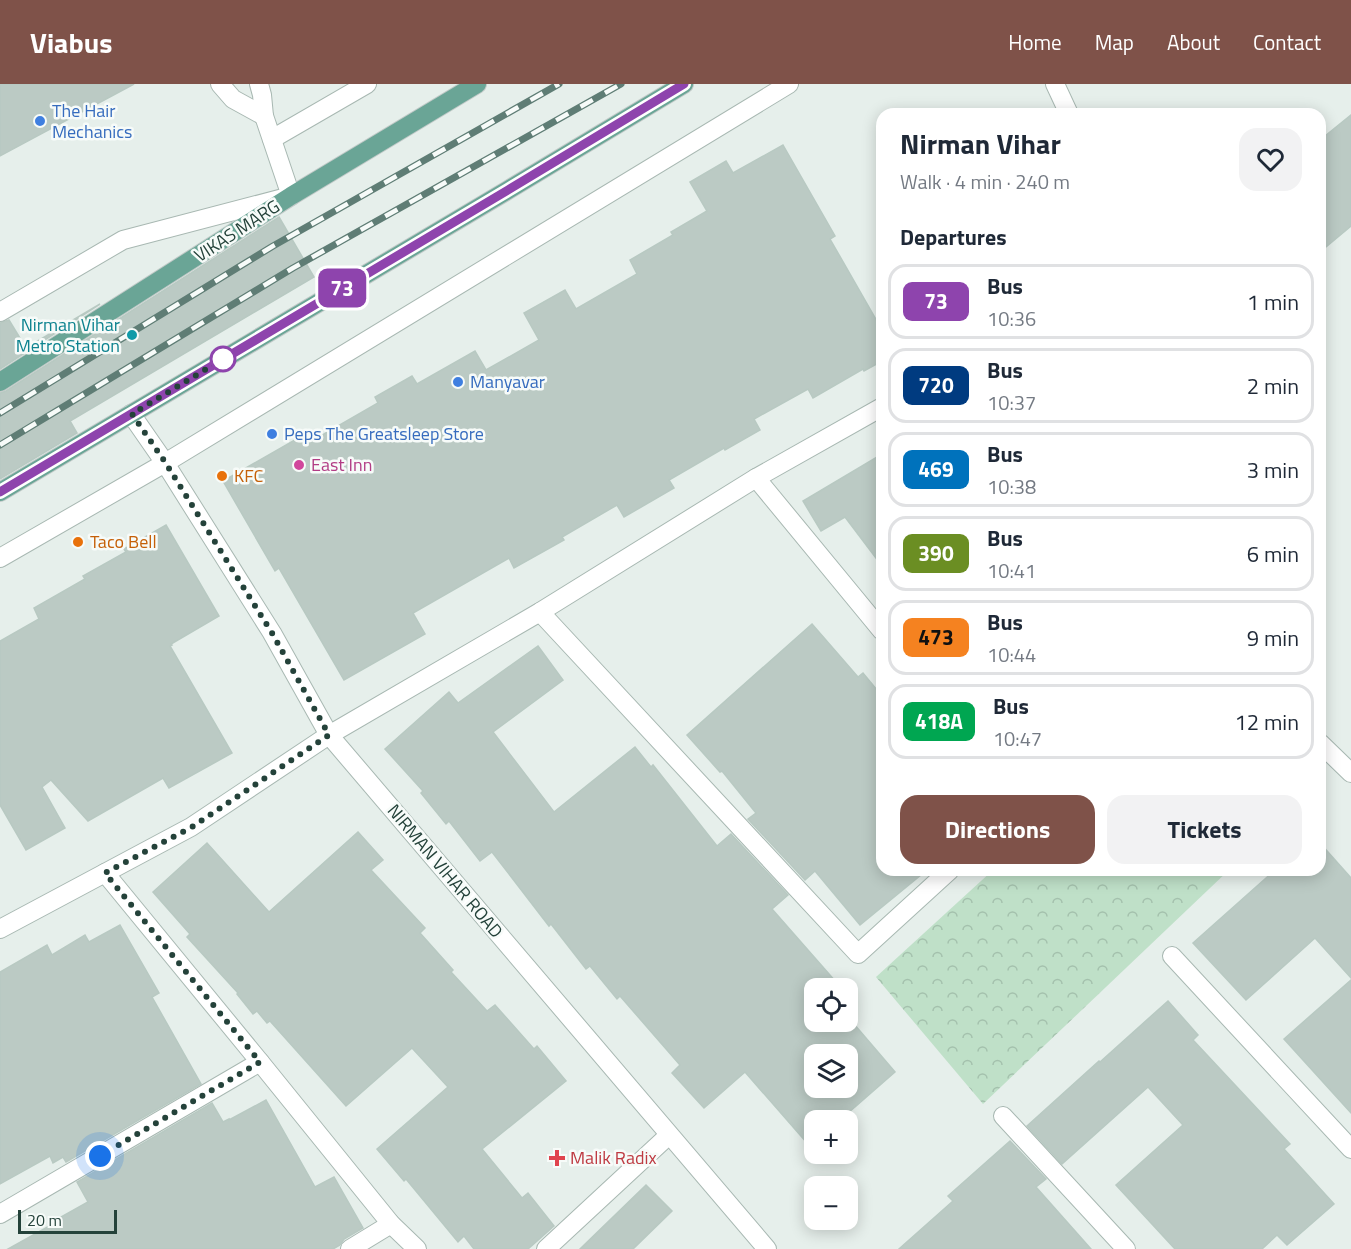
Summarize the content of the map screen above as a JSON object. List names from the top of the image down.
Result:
{
  "streets": {
    "main road": ["VIKAS MARG"],
    "street": ["NIRMAN VIHAR ROAD"]
  },
  "places": {
    "other": [
      "The Hair Mechanics",
      "Nirman Vihar Metro Station",
      "Manyavar",
      "Peps The Greatsleep Store",
      "East Inn",
      "KFC",
      "Taco Bell"
    ],
    "health": ["Malik Radix"]
  },
  "lines": ["bus line 73"],
  "scale_bar": "20 m",
  "page": {
    "header": "Viabus",
    "nav": [
      "Home",
      "Map",
      "About",
      "Contact"
    ],
    "on_map": "73",
    "heading": [
      ["Nirman Vihar", "Walk · 4 min · 240 m"],
      "Departures"
    ],
    "list": [
      {
        "mark": "73",
        "name": "Bus",
        "note": "10:36",
        "value": "1 min"
      },
      {
        "mark": "720",
        "name": "Bus",
        "note": "10:37",
        "value": "2 min"
      },
      {
        "mark": "469",
        "name": "Bus",
        "note": "10:38",
        "value": "3 min"
      },
      {
        "mark": "390",
        "name": "Bus",
        "note": "10:41",
        "value": "6 min"
      },
      {
        "mark": "473",
        "name": "Bus",
        "note": "10:44",
        "value": "9 min"
      },
      {
        "mark": "418A",
        "name": "Bus",
        "note": "10:47",
        "value": "12 min"
      }
    ],
    "buttons": ["Directions", "Tickets"],
    "map_buttons": ["+", "−"],
    "scale": "20 m"
  }
}
